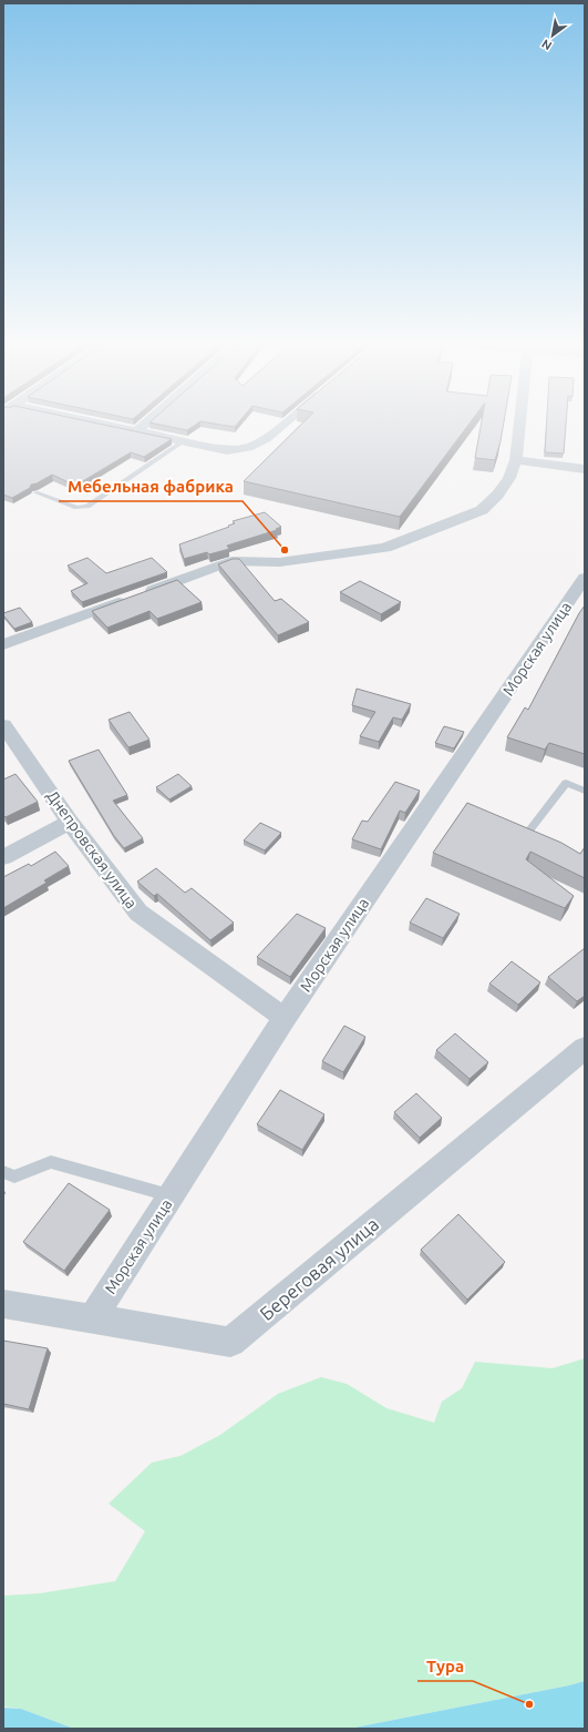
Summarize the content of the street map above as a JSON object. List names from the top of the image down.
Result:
{
  "streets": {
    "street": ["Морская улица", "Днепровская улица", "Береговая улица"]
  },
  "crossings": [
    ["Морская улица", "Днепровская улица"],
    ["Морская улица", "Береговая улица"]
  ],
  "places": ["Мебельная фабрика", "Тура"],
  "north": "bottom left"
}
